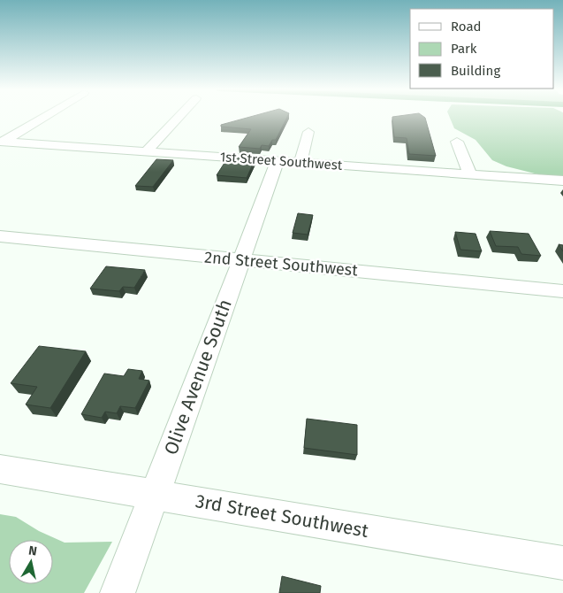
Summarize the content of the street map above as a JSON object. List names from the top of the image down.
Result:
{
  "streets": {
    "street": [
      "1st Street Southwest",
      "2nd Street Southwest",
      "Olive Avenue South",
      "3rd Street Southwest"
    ]
  },
  "crossings": [
    ["1st Street Southwest", "Olive Avenue South"],
    ["2nd Street Southwest", "Olive Avenue South"],
    ["Olive Avenue South", "3rd Street Southwest"]
  ],
  "legend": ["Road", "Park", "Building"],
  "north": "top"
}
